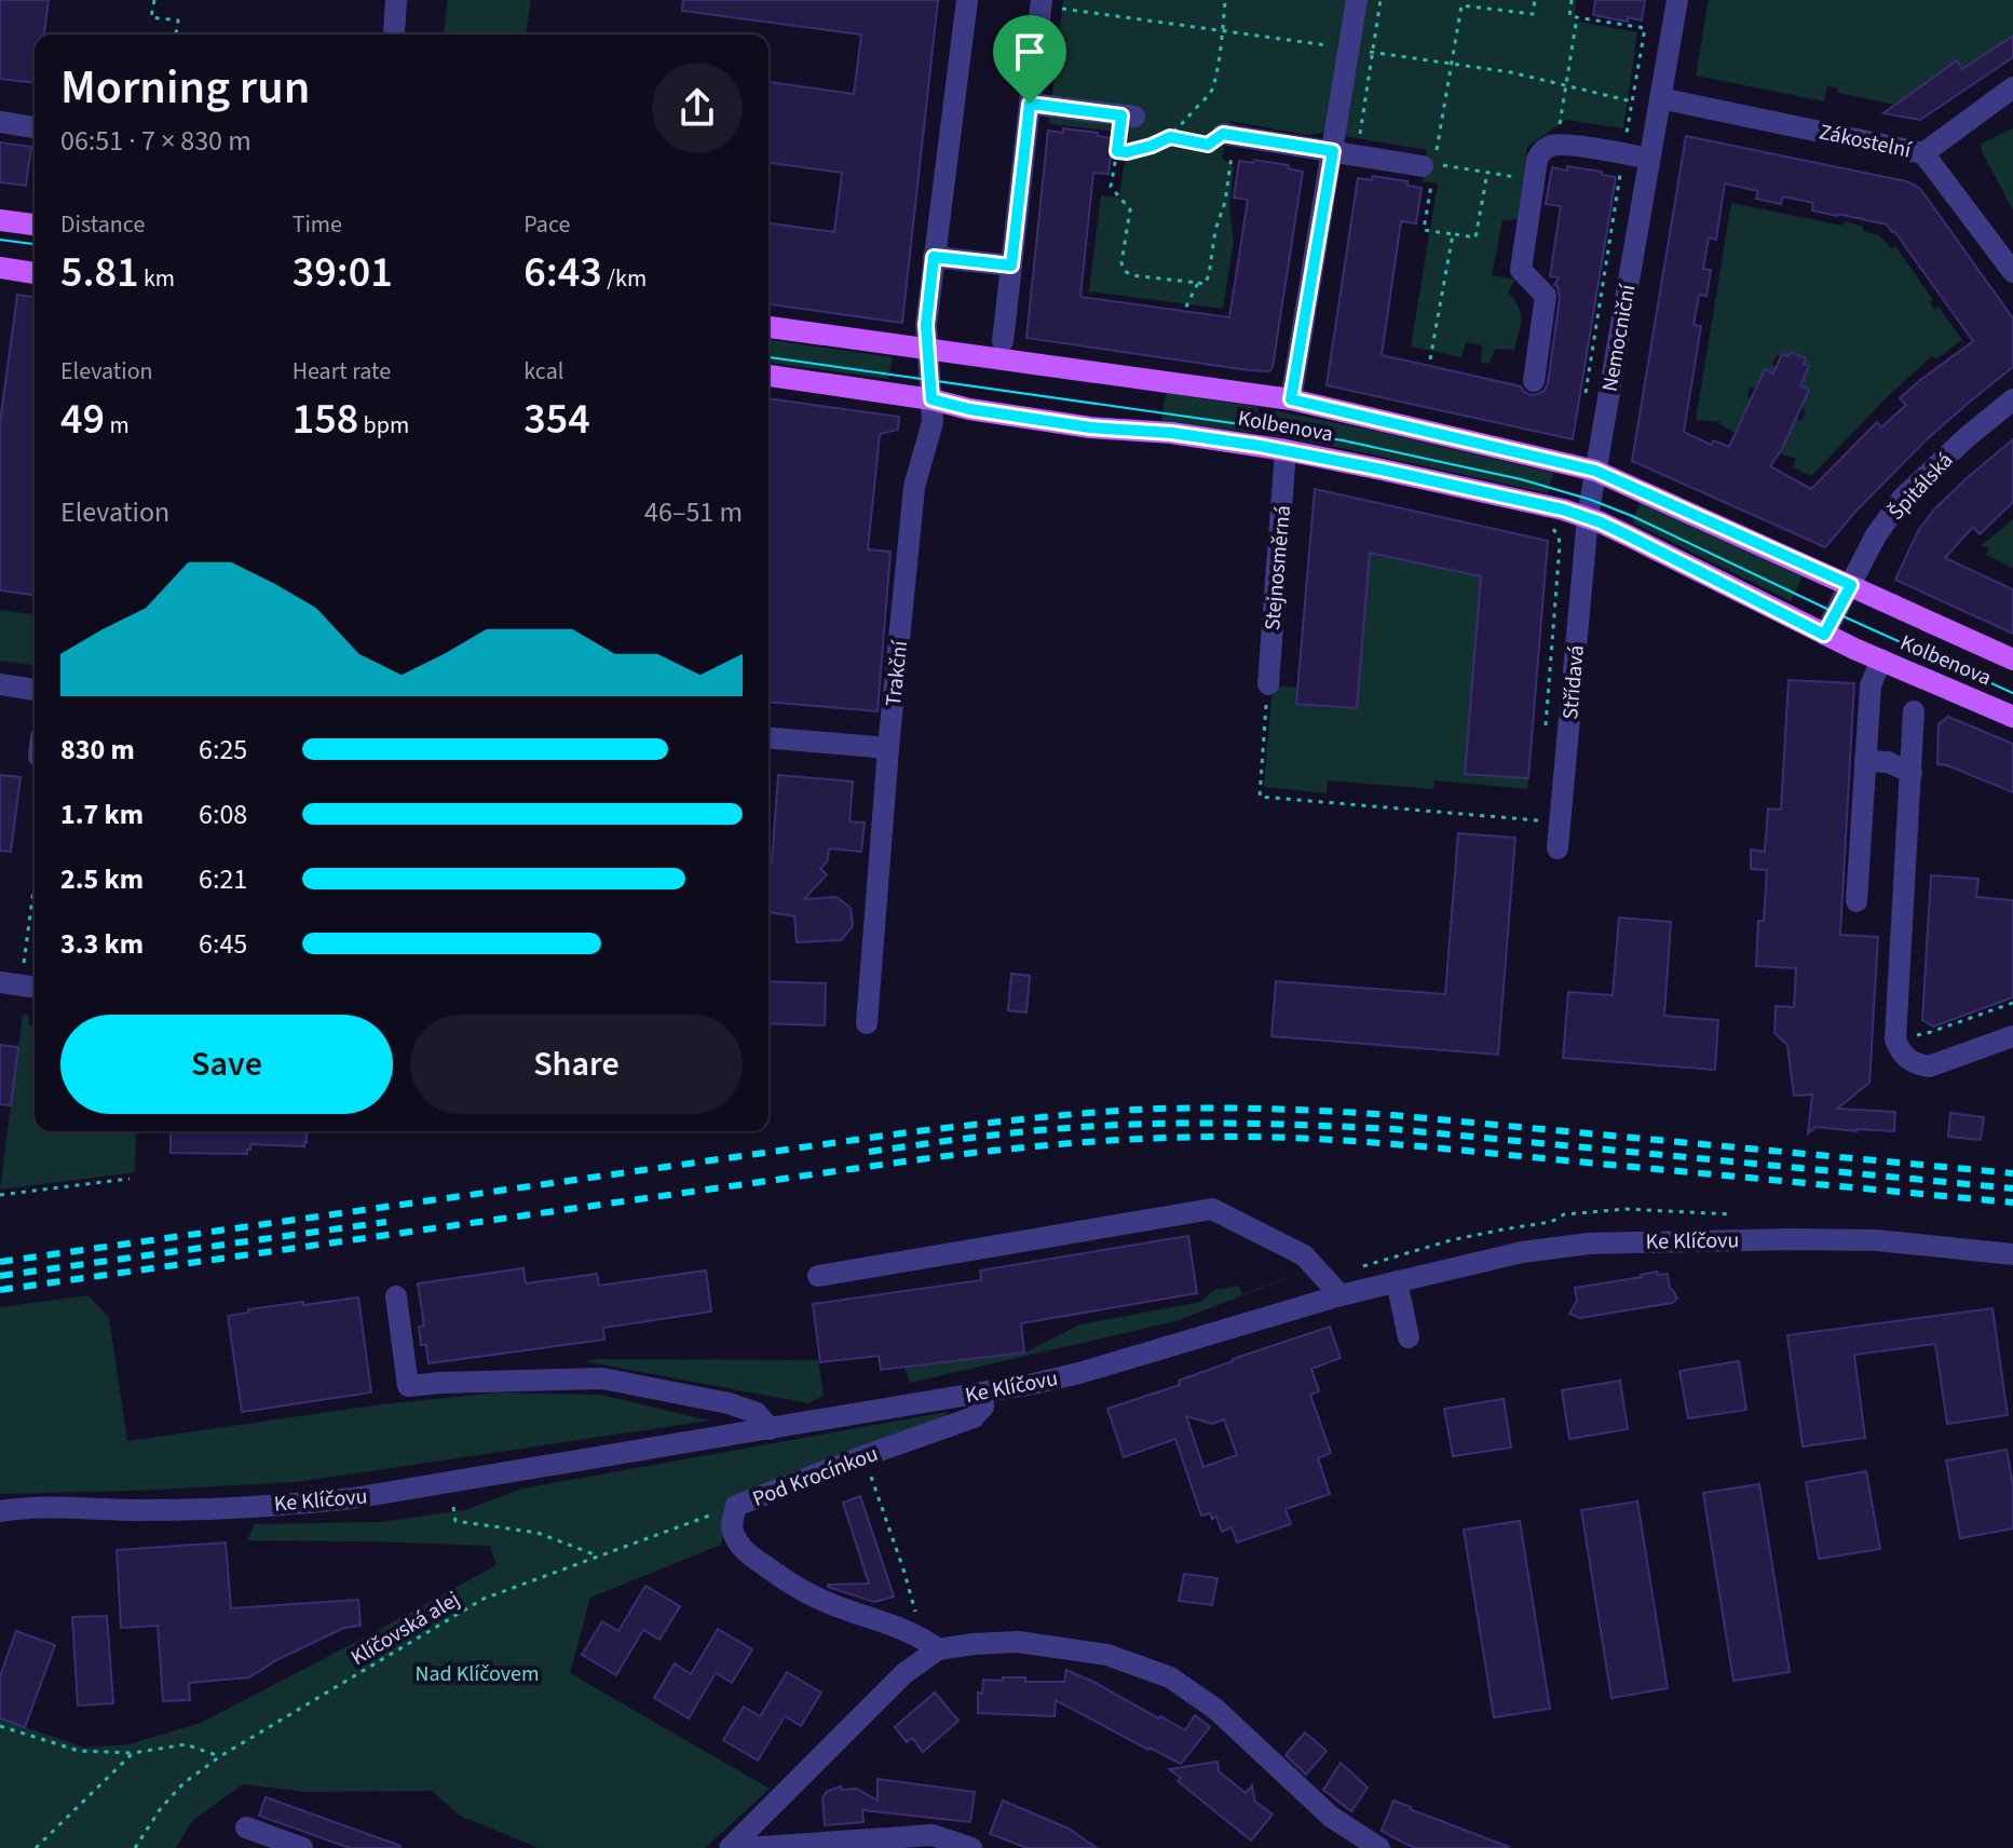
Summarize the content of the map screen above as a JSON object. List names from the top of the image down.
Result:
{
  "streets": {
    "main road": ["Kolbenova"],
    "street": [
      "Zákostelní",
      "Nemocniční",
      "Špitálská",
      "Stejnosměrná",
      "Trakční",
      "Střídavá",
      "Ke Klíčovu",
      "Pod Krocínkou"
    ],
    "path": ["Klíčovská alej"]
  },
  "crossings": [
    ["Zákostelní", "Nemocniční"],
    ["Nemocniční", "Kolbenova"],
    ["Nemocniční", "Střídavá"],
    ["Kolbenova", "Špitálská"],
    ["Kolbenova", "Stejnosměrná"],
    ["Kolbenova", "Trakční"],
    ["Kolbenova", "Střídavá"],
    ["Ke Klíčovu", "Pod Krocínkou"],
    ["Pod Krocínkou", "Klíčovská alej"]
  ],
  "parks": ["Nad Klíčovem"],
  "page": {
    "heading": ["Morning run", "06:51 · 7 × 830 m"],
    "stats": [
      ["Distance", "5.81 km"],
      ["Time", "39:01"],
      ["Pace", "6:43 /km"],
      ["Elevation", "49 m"],
      ["Heart rate", "158 bpm"],
      ["kcal", "354"]
    ],
    "chart": ["Elevation", "46–51 m"],
    "list": [
      {
        "name": "830 m",
        "note": "6:25"
      },
      {
        "name": "1.7 km",
        "note": "6:08"
      },
      {
        "name": "2.5 km",
        "note": "6:21"
      },
      {
        "name": "3.3 km",
        "note": "6:45"
      }
    ],
    "buttons": ["Save", "Share"]
  }
}
